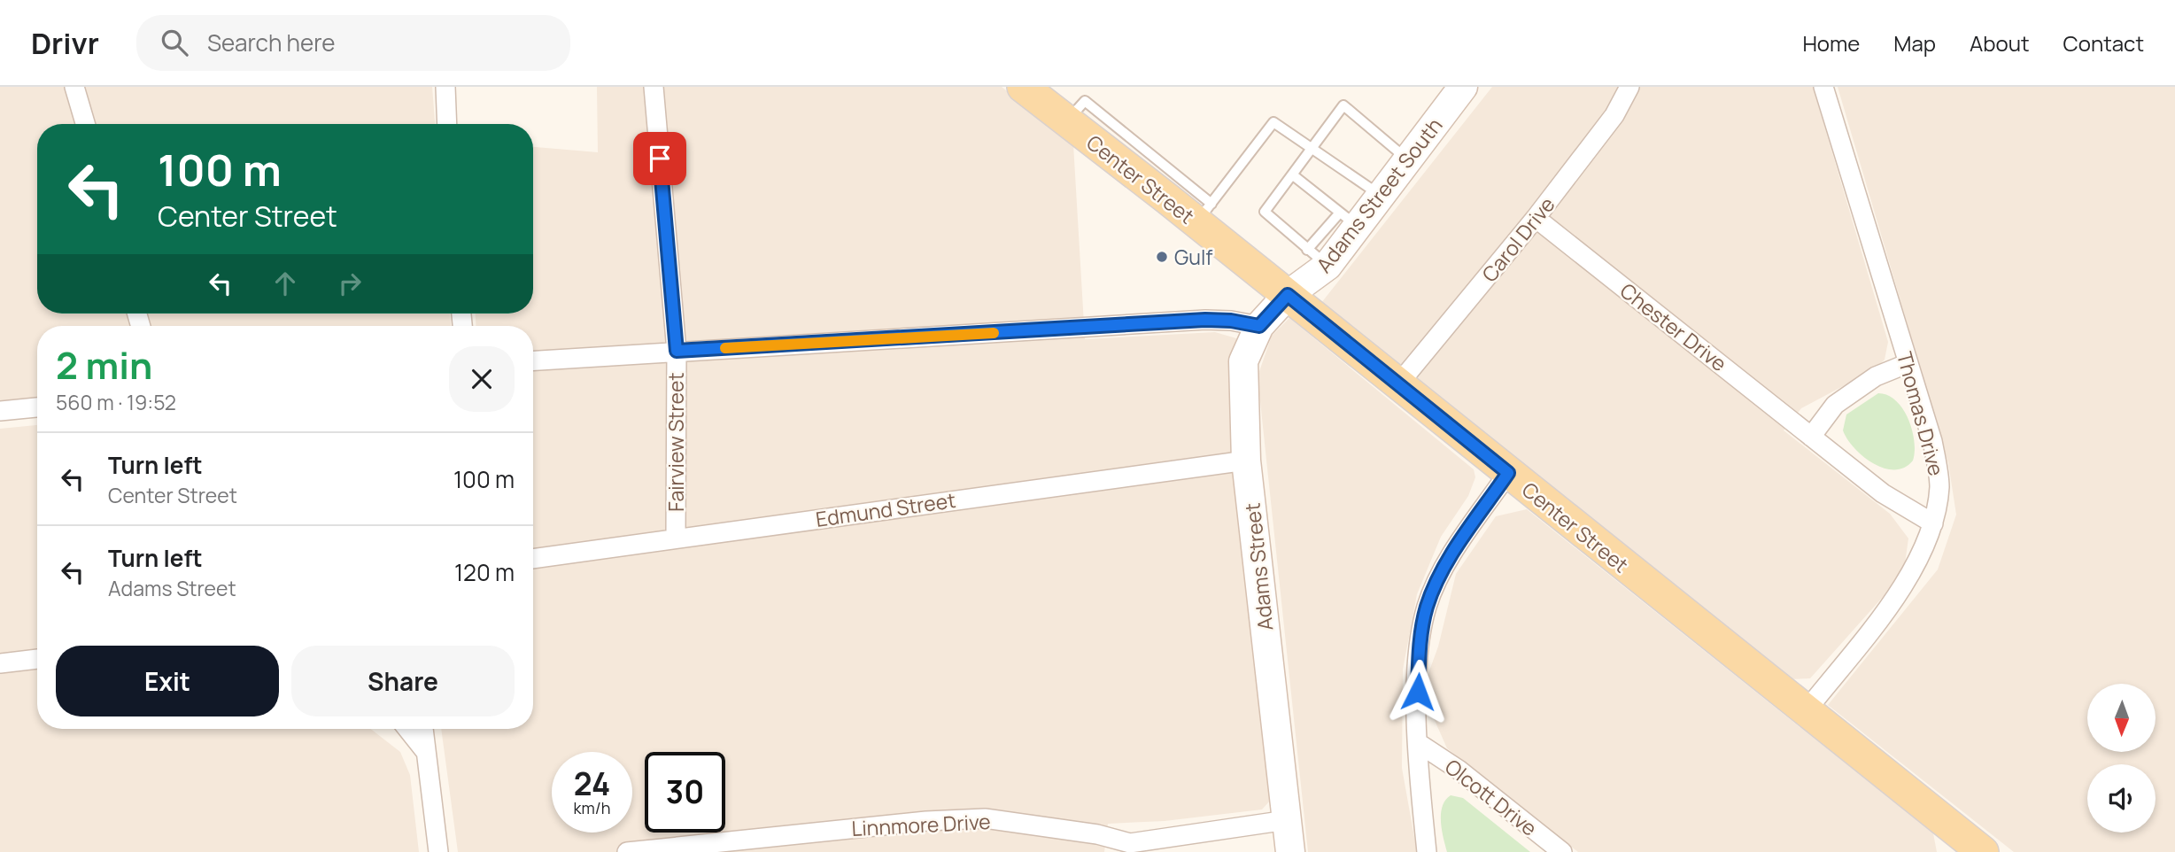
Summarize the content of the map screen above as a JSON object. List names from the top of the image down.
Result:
{
  "streets": {
    "main road": ["Center Street", "Adams Street South", "Adams Street"],
    "street": [
      "Carol Drive",
      "Chester Drive",
      "Thomas Drive",
      "Fairview Street",
      "Edmund Street",
      "Olcott Drive",
      "Linnmore Drive"
    ]
  },
  "crossings": [
    ["Center Street", "Adams Street South"],
    ["Center Street", "Carol Drive"],
    ["Center Street", "Thomas Drive"],
    ["Center Street", "Adams Street"],
    ["Center Street", "Olcott Drive"],
    ["Adams Street South", "Adams Street"],
    ["Carol Drive", "Chester Drive"],
    ["Chester Drive", "Thomas Drive"],
    ["Fairview Street", "Edmund Street"],
    ["Edmund Street", "Adams Street"],
    ["Adams Street", "Linnmore Drive"]
  ],
  "places": ["Gulf"],
  "north": "bottom",
  "page": {
    "header": "Drivr",
    "search": "Search here",
    "nav": [
      "Home",
      "Map",
      "About",
      "Contact"
    ],
    "turn": ["100 m", "Center Street"],
    "heading": ["2 min", "560 m · 19:52"],
    "list": [
      {
        "name": "Turn left",
        "note": "Center Street",
        "value": "100 m"
      },
      {
        "name": "Turn left",
        "note": "Adams Street",
        "value": "120 m"
      }
    ],
    "buttons": ["Exit", "Share"],
    "speed": "24 km/h",
    "limit": "30"
  }
}
